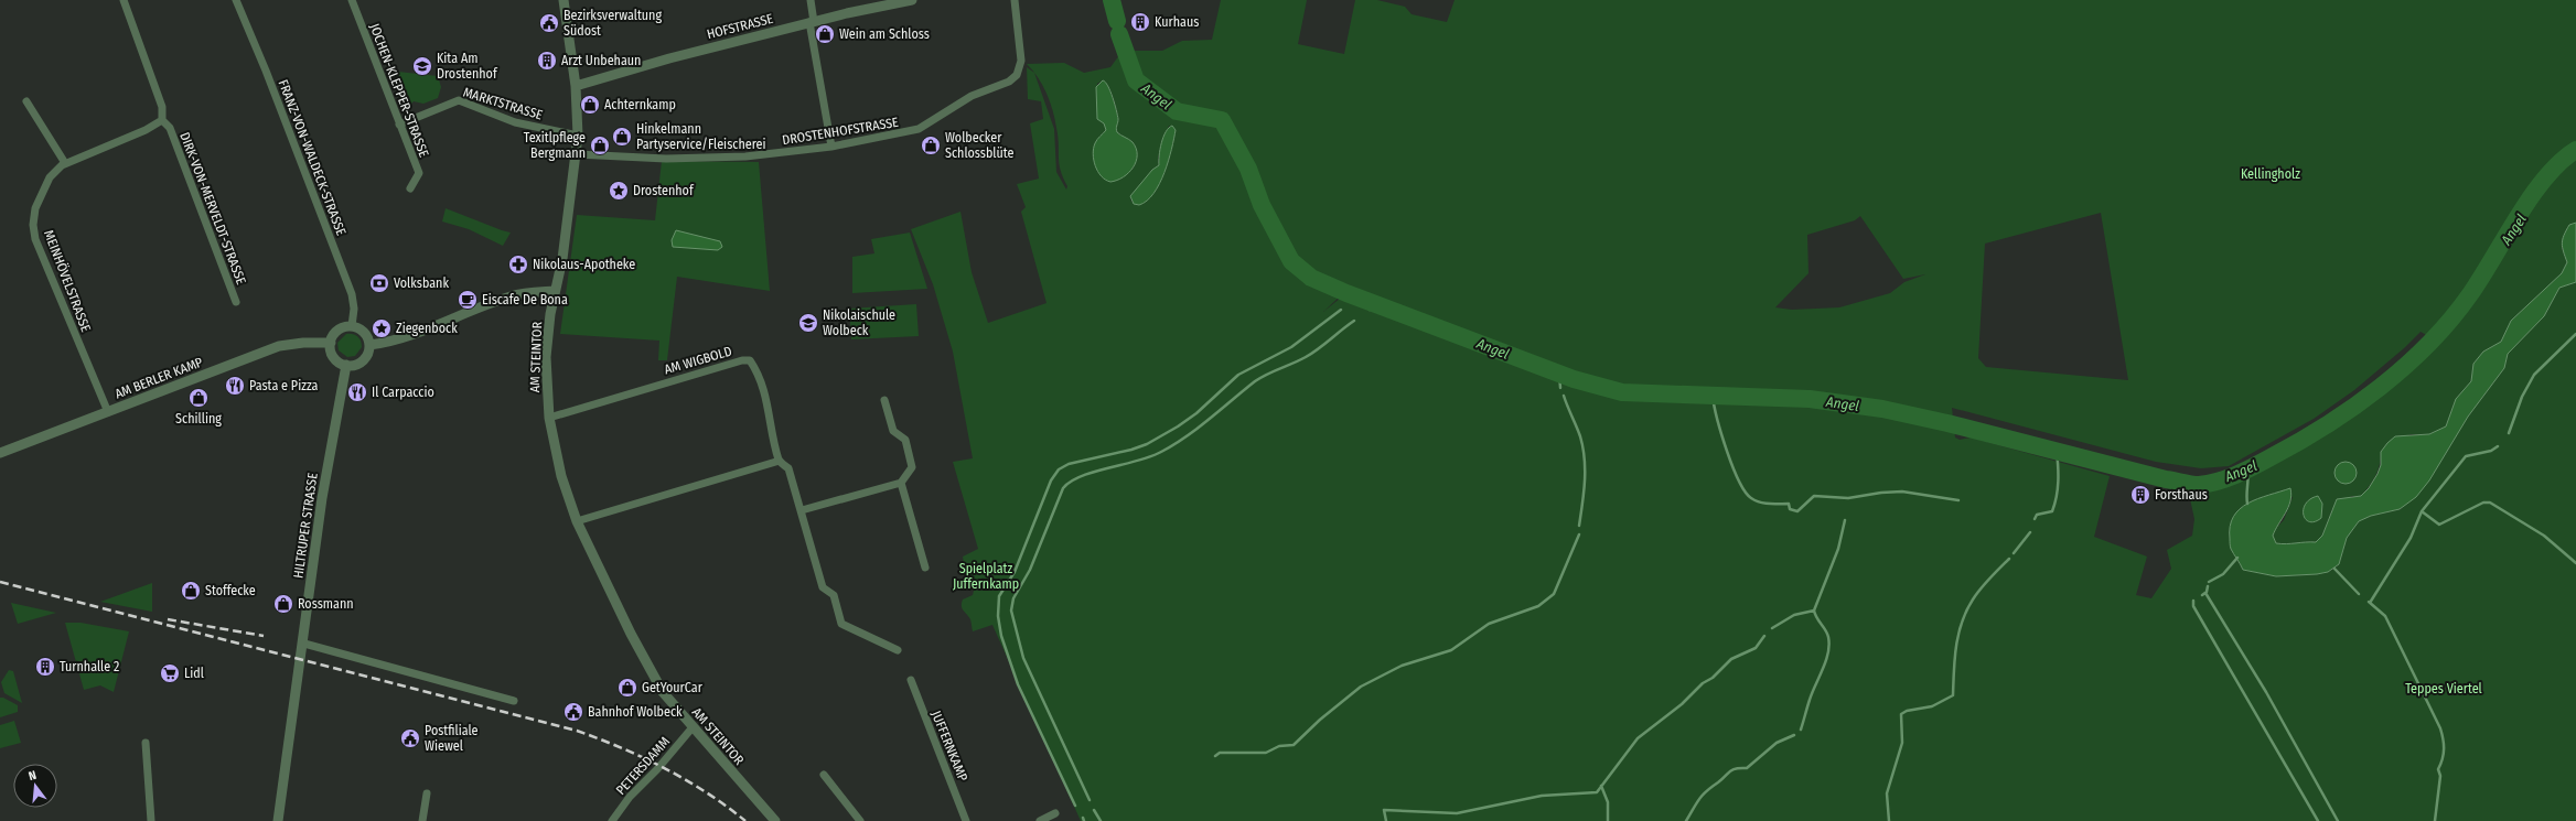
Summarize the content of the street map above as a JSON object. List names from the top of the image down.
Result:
{
  "streets": {
    "street": [
      "HOFSTRASSE",
      "JOCHEN-KLEPPER-STRASSE",
      "MARKTSTRASSE",
      "DROSTENHOFSTRASSE",
      "FRANZ-VON-WALDECK-STRASSE",
      "DIRK-VON-MERVELDT-STRASSE",
      "MEINHÖVELSTRASSE",
      "AM STEINTOR",
      "AM WIGBOLD",
      "AM BERLER KAMP",
      "HILTRUPER STRASSE",
      "JUFFERNKAMP",
      "PETERSDAMM"
    ]
  },
  "crossings": [
    ["HOFSTRASSE", "AM STEINTOR"],
    ["JOCHEN-KLEPPER-STRASSE", "MARKTSTRASSE"],
    ["MARKTSTRASSE", "AM STEINTOR"],
    ["DROSTENHOFSTRASSE", "AM STEINTOR"],
    ["FRANZ-VON-WALDECK-STRASSE", "AM BERLER KAMP"],
    ["FRANZ-VON-WALDECK-STRASSE", "HILTRUPER STRASSE"],
    ["DIRK-VON-MERVELDT-STRASSE", "MEINHÖVELSTRASSE"],
    ["MEINHÖVELSTRASSE", "AM BERLER KAMP"],
    ["AM STEINTOR", "AM WIGBOLD"],
    ["AM STEINTOR", "PETERSDAMM"],
    ["AM BERLER KAMP", "HILTRUPER STRASSE"]
  ],
  "water": ["Angel"],
  "parks": ["Kellingholz", "Spielplatz Juffernkamp", "Teppes Viertel"],
  "places": {
    "building": [
      "Kurhaus",
      "Arzt Unbehaun",
      "Forsthaus",
      "Turnhalle 2"
    ],
    "public building": ["Bezirksverwaltung Südost", "Bahnhof Wolbeck", "Postfiliale Wiewel"],
    "shop": [
      "Wein am Schloss",
      "Achternkamp",
      "Hinkelmann Partyservice/Fleischerei",
      "Texitlpflege Bergmann",
      "Wolbecker Schlossblüte",
      "Schilling",
      "Stoffecke",
      "Rossmann",
      "GetYourCar"
    ],
    "school or university": ["Kita Am Drostenhof", "Nikolaischule Wolbeck"],
    "place": ["Drostenhof", "Ziegenbock"],
    "pharmacy": ["Nikolaus-Apotheke"],
    "bank": ["Volksbank"],
    "cafe": ["Eiscafe De Bona"],
    "restaurant": ["Pasta e Pizza", "Il Carpaccio"],
    "supermarket": ["Lidl"]
  },
  "north": "top"
}
